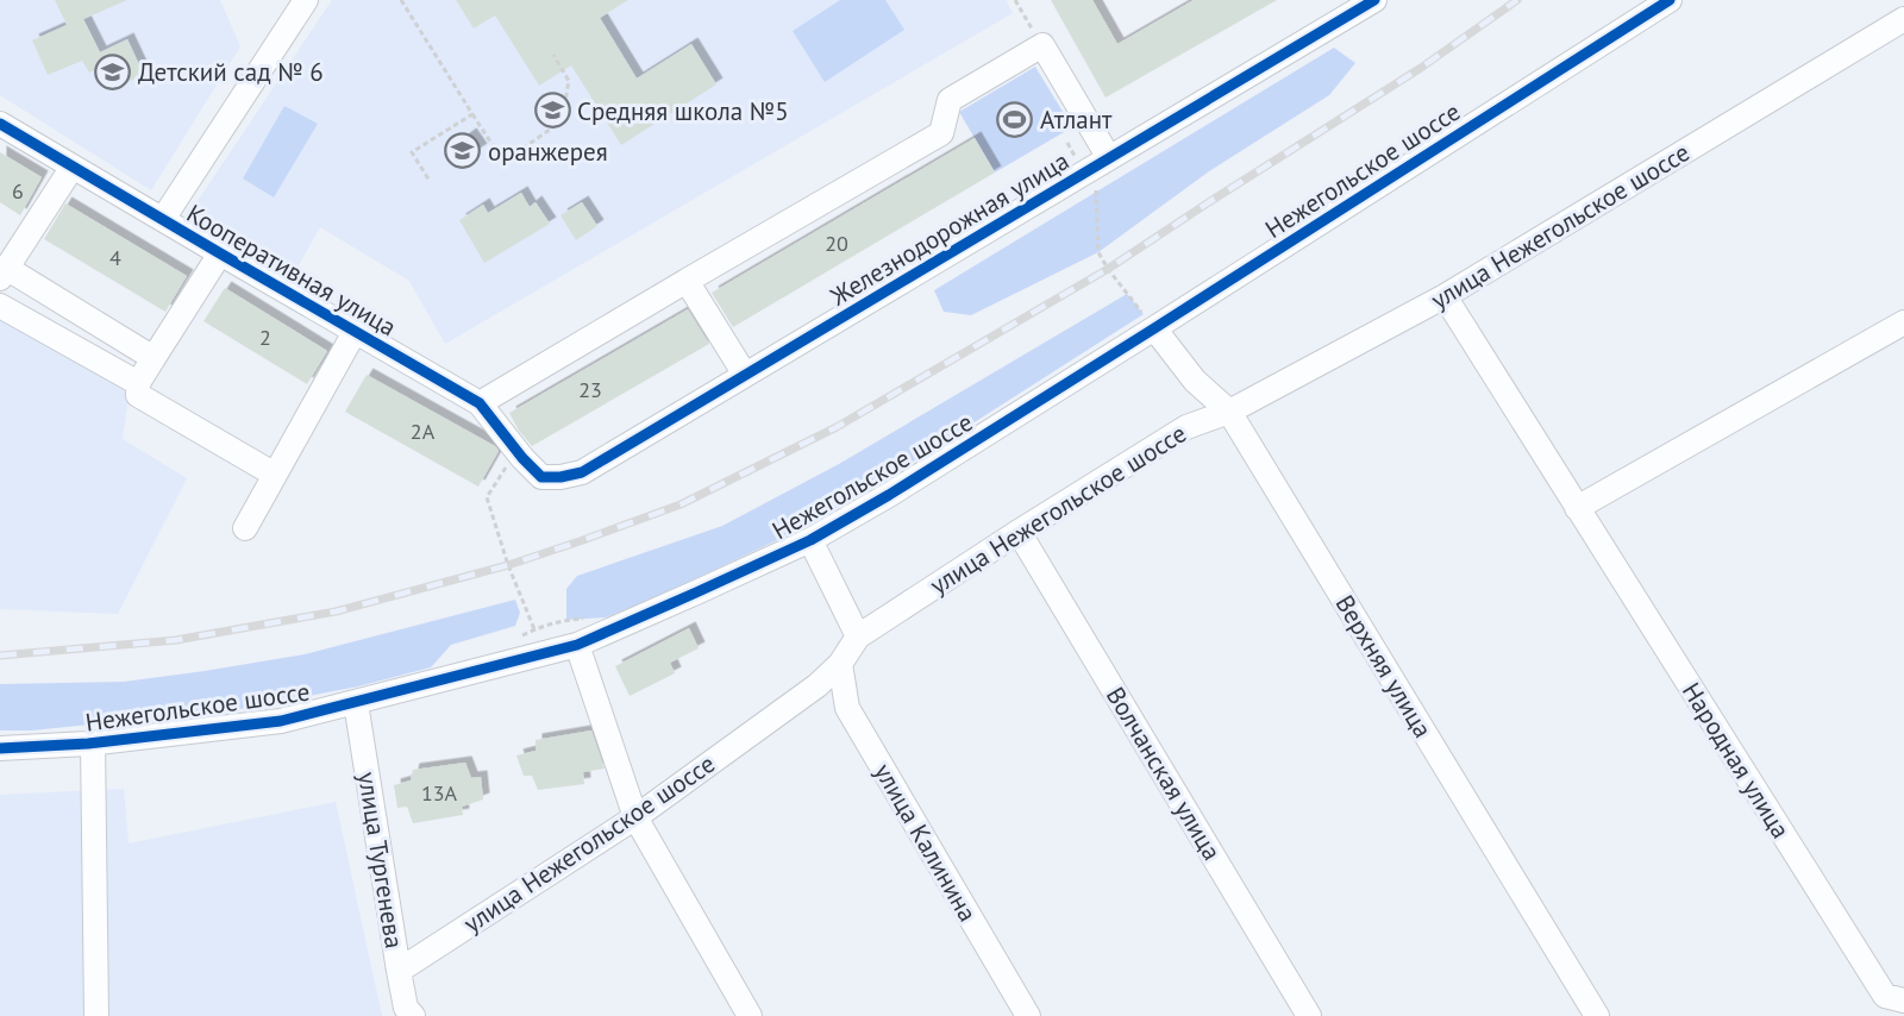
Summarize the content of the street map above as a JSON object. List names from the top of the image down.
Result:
{
  "streets": {
    "street": [
      "Нежегольское шоссе",
      "улица Нежегольское шоссе",
      "Железнодорожная улица",
      "Кооперативная улица",
      "Верхняя улица",
      "Народная улица",
      "Волчанская улица",
      "улица Калинина",
      "улица Тургенева"
    ]
  },
  "crossings": [
    ["Нежегольское шоссе", "Верхняя улица"],
    ["Нежегольское шоссе", "улица Тургенева"],
    ["улица Нежегольское шоссе", "Верхняя улица"],
    ["улица Нежегольское шоссе", "Народная улица"],
    ["улица Нежегольское шоссе", "Волчанская улица"],
    ["улица Нежегольское шоссе", "улица Калинина"],
    ["улица Нежегольское шоссе", "улица Тургенева"],
    ["Железнодорожная улица", "Кооперативная улица"]
  ],
  "places": {
    "school or university": ["Детский сад № 6", "Средняя школа №5", "оранжерея"],
    "sports": ["Атлант"]
  },
  "house_numbers": [
    "6",
    "20",
    "4",
    "2",
    "23",
    "2А",
    "13А"
  ]
}
